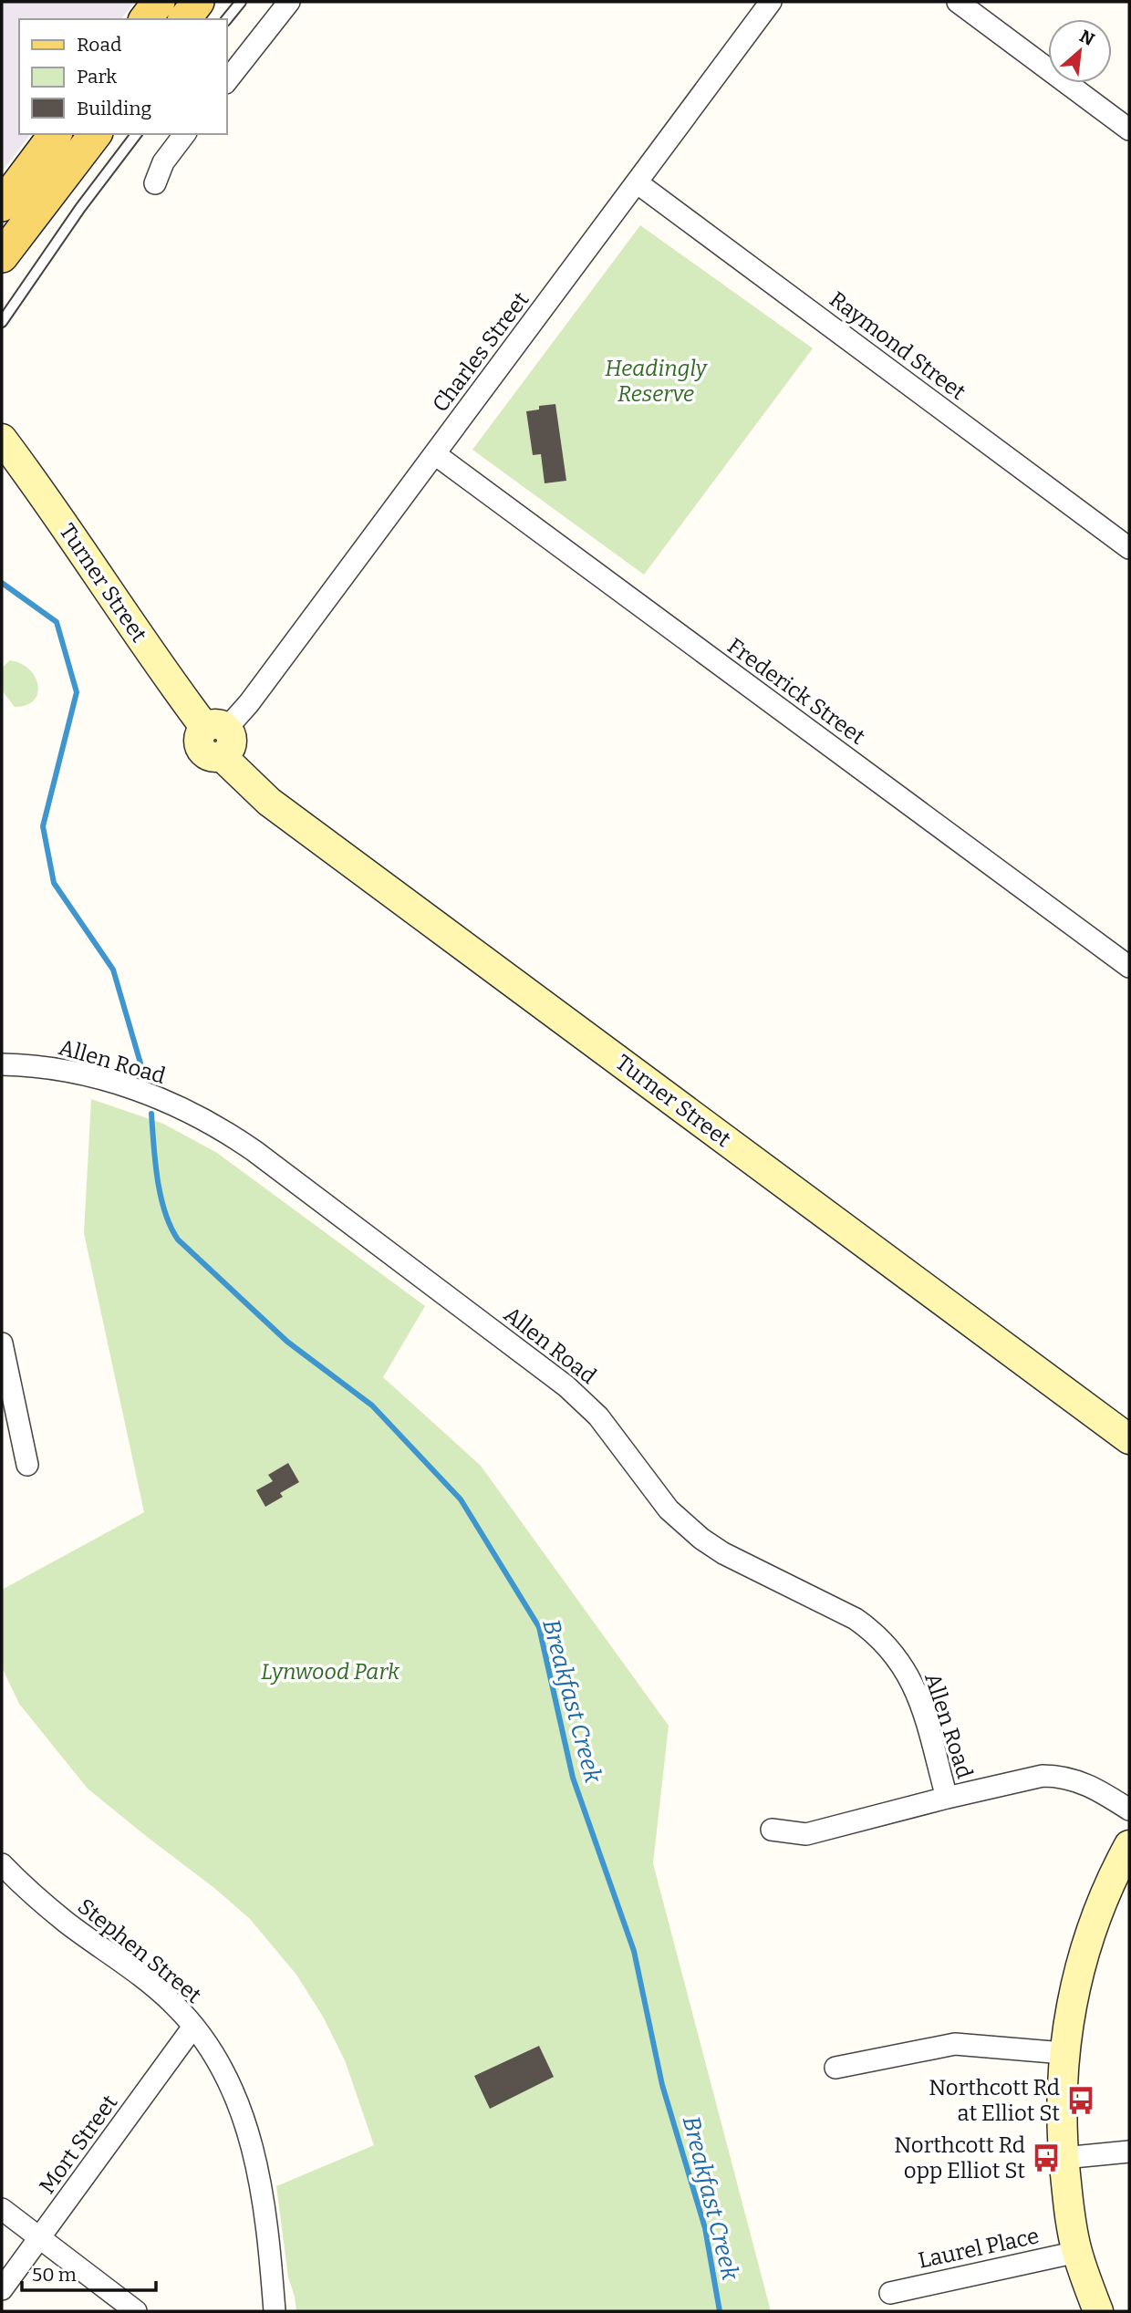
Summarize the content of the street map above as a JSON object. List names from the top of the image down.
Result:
{
  "streets": {
    "street": [
      "Raymond Street",
      "Charles Street",
      "Turner Street",
      "Frederick Street",
      "Allen Road",
      "Stephen Street",
      "Mort Street",
      "Laurel Place"
    ]
  },
  "crossings": [
    ["Raymond Street", "Charles Street"],
    ["Charles Street", "Turner Street"],
    ["Charles Street", "Frederick Street"],
    ["Stephen Street", "Mort Street"]
  ],
  "water": ["Breakfast Creek"],
  "parks": ["Headingly Reserve", "Lynwood Park"],
  "places": {
    "bus stop": ["Northcott Rd at Elliot St", "Northcott Rd opp Elliot St"]
  },
  "legend": ["Road", "Park", "Building"],
  "scale_bar": "50 m",
  "north": "top right"
}
